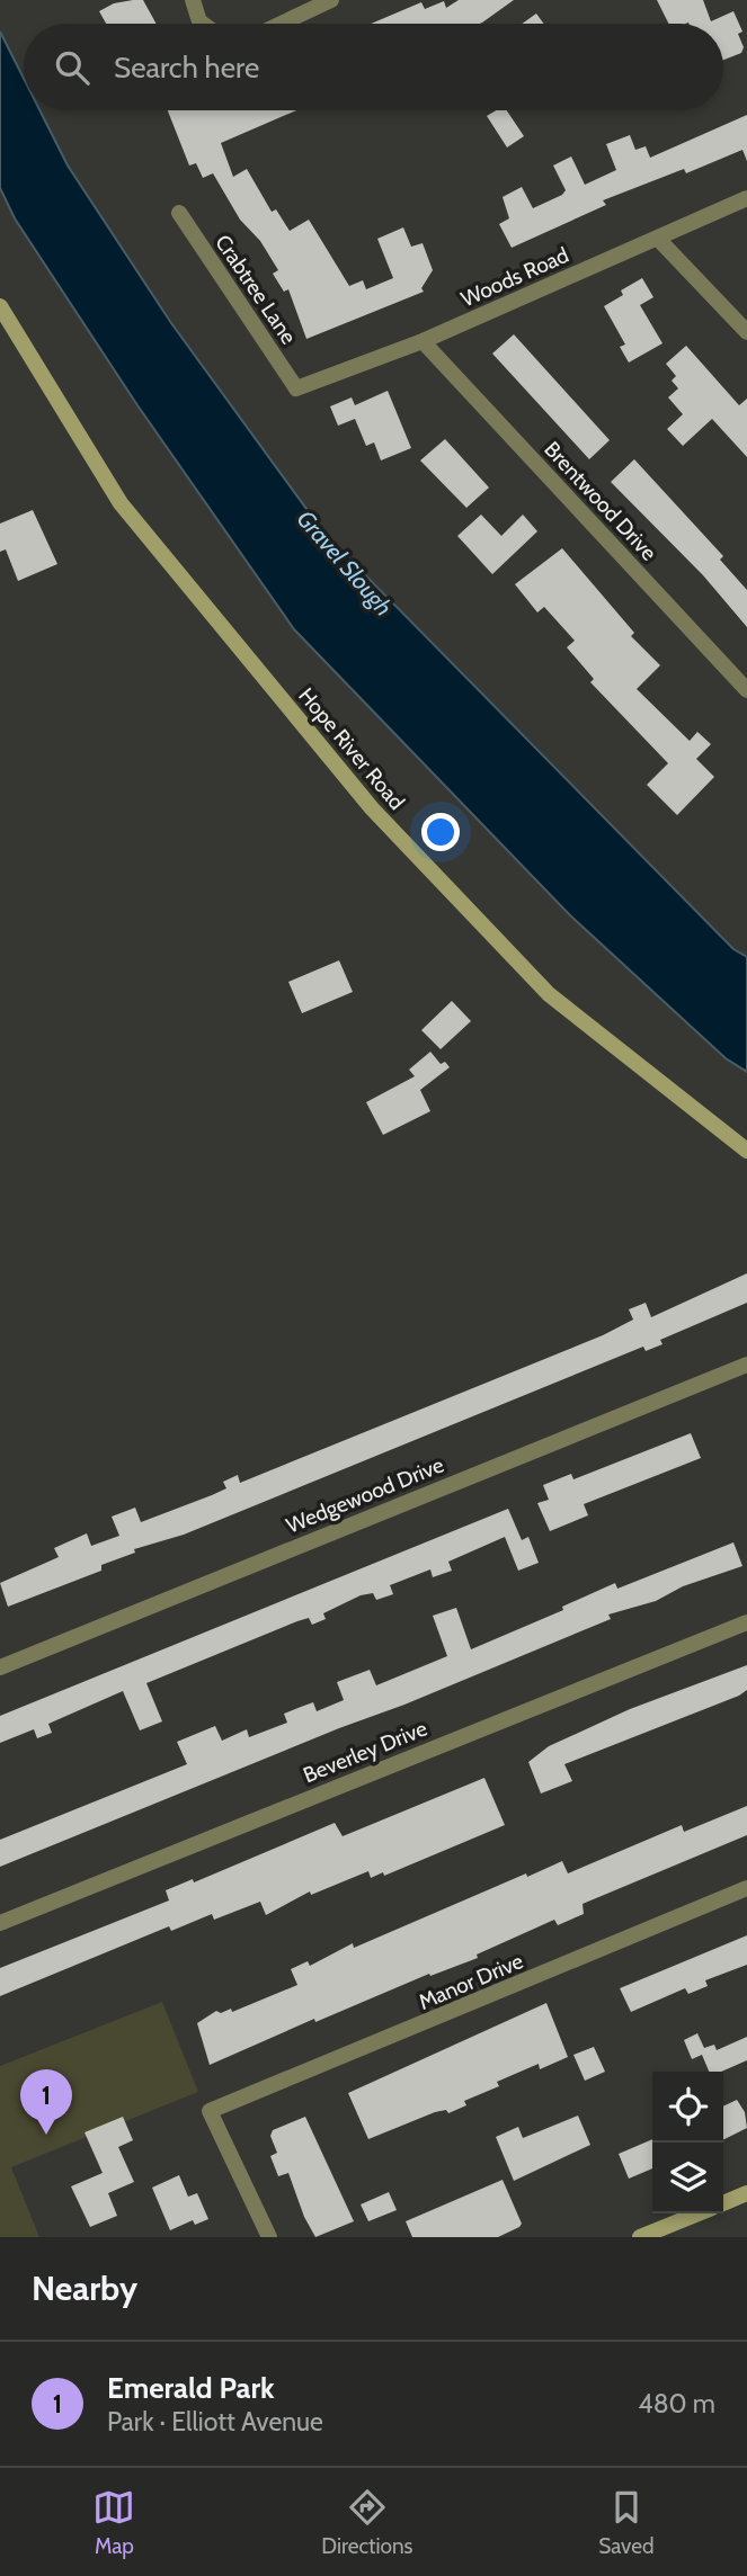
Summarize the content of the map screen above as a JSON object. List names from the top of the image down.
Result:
{
  "streets": {
    "street": [
      "Woods Road",
      "Crabtree Lane",
      "Brentwood Drive",
      "Hope River Road",
      "Wedgewood Drive",
      "Beverley Drive",
      "Manor Drive"
    ]
  },
  "crossings": [
    ["Woods Road", "Crabtree Lane"],
    ["Woods Road", "Brentwood Drive"]
  ],
  "water": ["Gravel Slough"],
  "page": {
    "search": "Search here",
    "pins": "1",
    "heading": "Nearby",
    "list": [
      {
        "mark": "1",
        "name": "Emerald Park",
        "note": "Park · Elliott Avenue",
        "value": "480 m"
      }
    ],
    "nav": ["Map", "Directions", "Saved"]
  }
}
